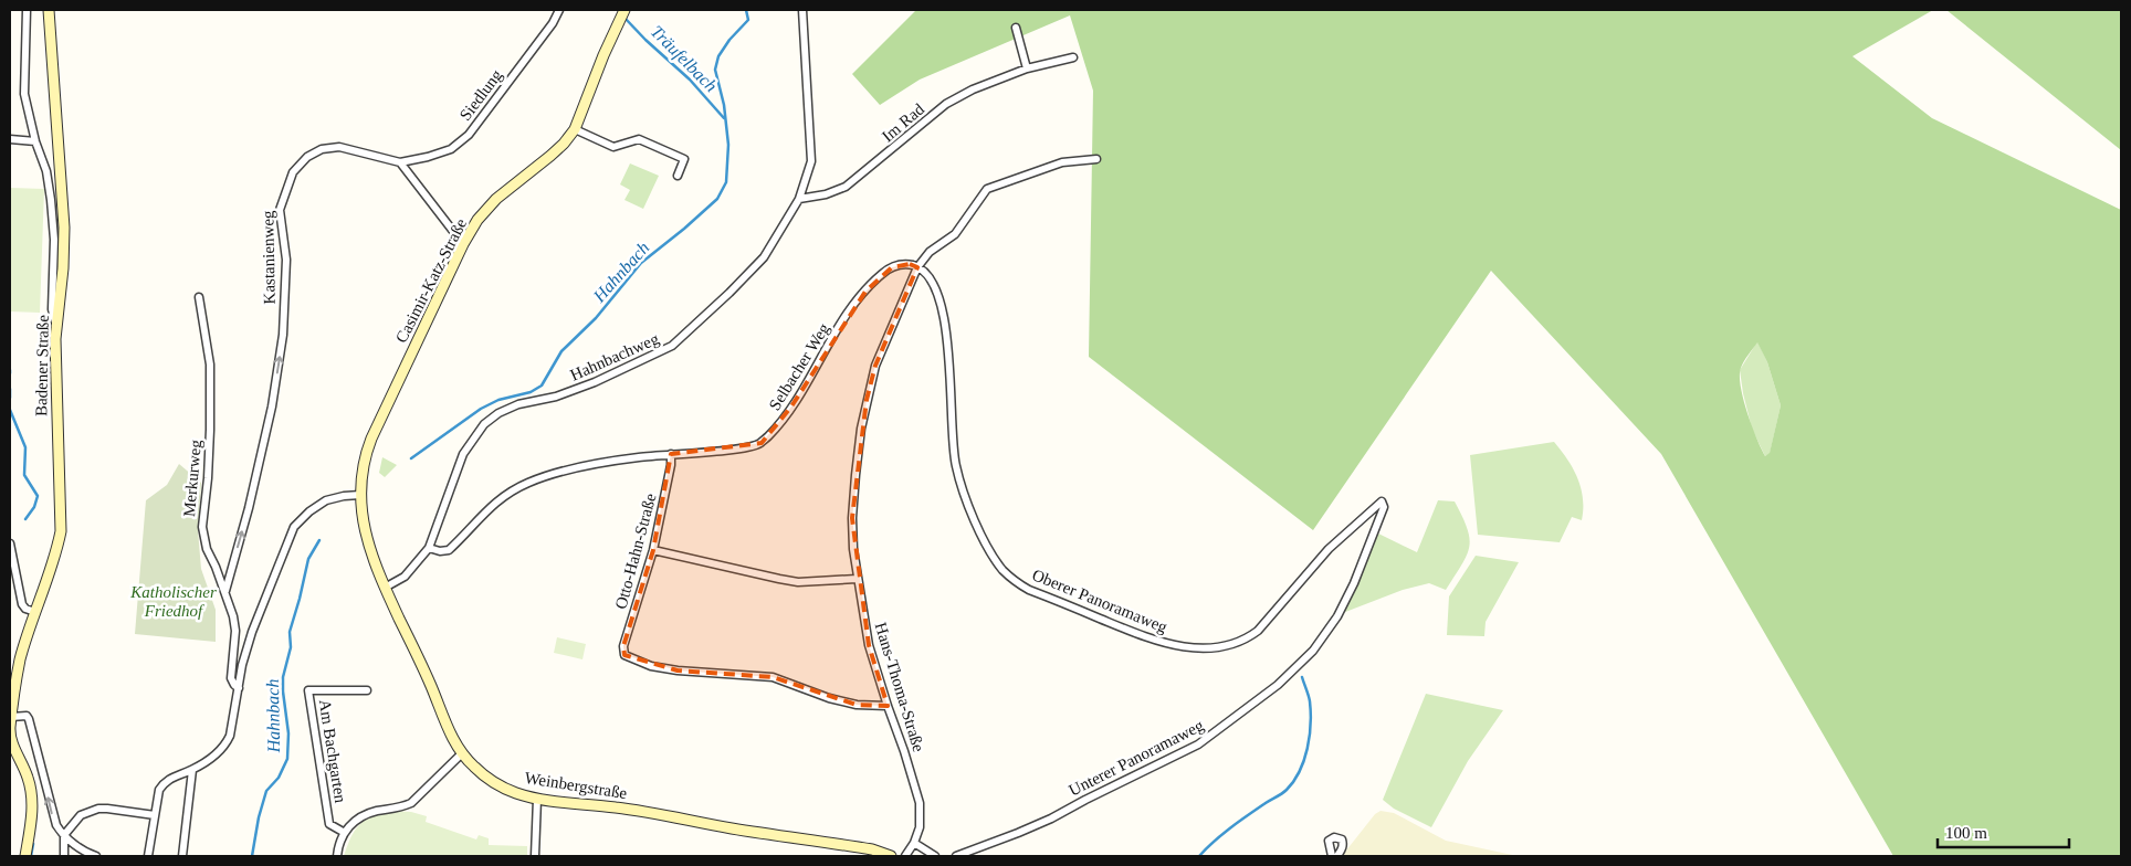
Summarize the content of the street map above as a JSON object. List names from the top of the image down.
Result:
{
  "streets": {
    "street": [
      "Siedlung",
      "Im Rad",
      "Kastanienweg",
      "Casimir-Katz-Straße",
      "Hahnbachweg",
      "Badener Straße",
      "Selbacher Weg",
      "Merkurweg",
      "Otto-Hahn-Straße",
      "Oberer Panoramaweg",
      "Hans-Thoma-Straße",
      "Am Bachgarten",
      "Unterer Panoramaweg",
      "Weinbergstraße"
    ]
  },
  "crossings": [
    ["Siedlung", "Kastanienweg"],
    ["Im Rad", "Hahnbachweg"],
    ["Kastanienweg", "Merkurweg"],
    ["Casimir-Katz-Straße", "Weinbergstraße"],
    ["Hahnbachweg", "Selbacher Weg"],
    ["Hahnbachweg", "Weinbergstraße"],
    ["Selbacher Weg", "Otto-Hahn-Straße"],
    ["Selbacher Weg", "Oberer Panoramaweg"],
    ["Selbacher Weg", "Hans-Thoma-Straße"],
    ["Otto-Hahn-Straße", "Hans-Thoma-Straße"],
    ["Oberer Panoramaweg", "Hans-Thoma-Straße"],
    ["Oberer Panoramaweg", "Unterer Panoramaweg"]
  ],
  "one_way": ["Kastanienweg"],
  "water": ["Träufelbach", "Hahnbach"],
  "parks": ["Katholischer Friedhof"],
  "scale_bar": "100 m"
}
